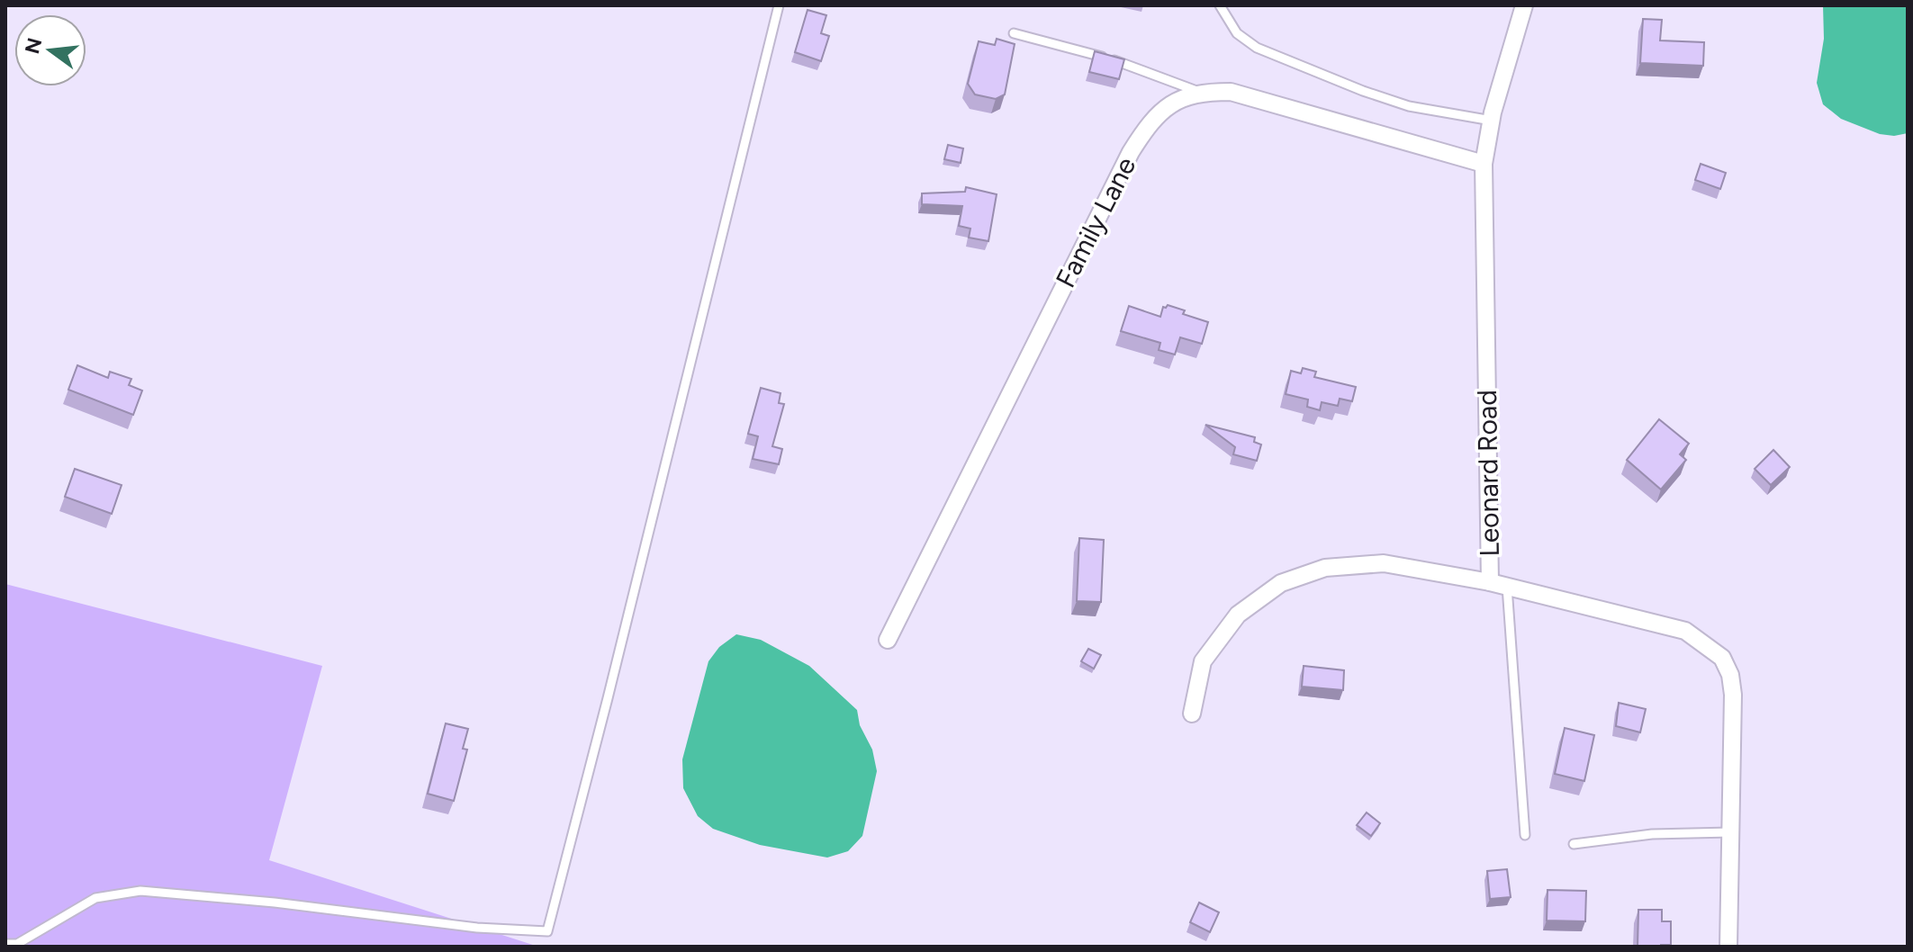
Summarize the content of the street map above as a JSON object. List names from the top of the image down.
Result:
{
  "streets": {
    "street": ["Family Lane", "Leonard Road"]
  },
  "crossings": [
    ["Family Lane", "Leonard Road"]
  ],
  "north": "left"
}
